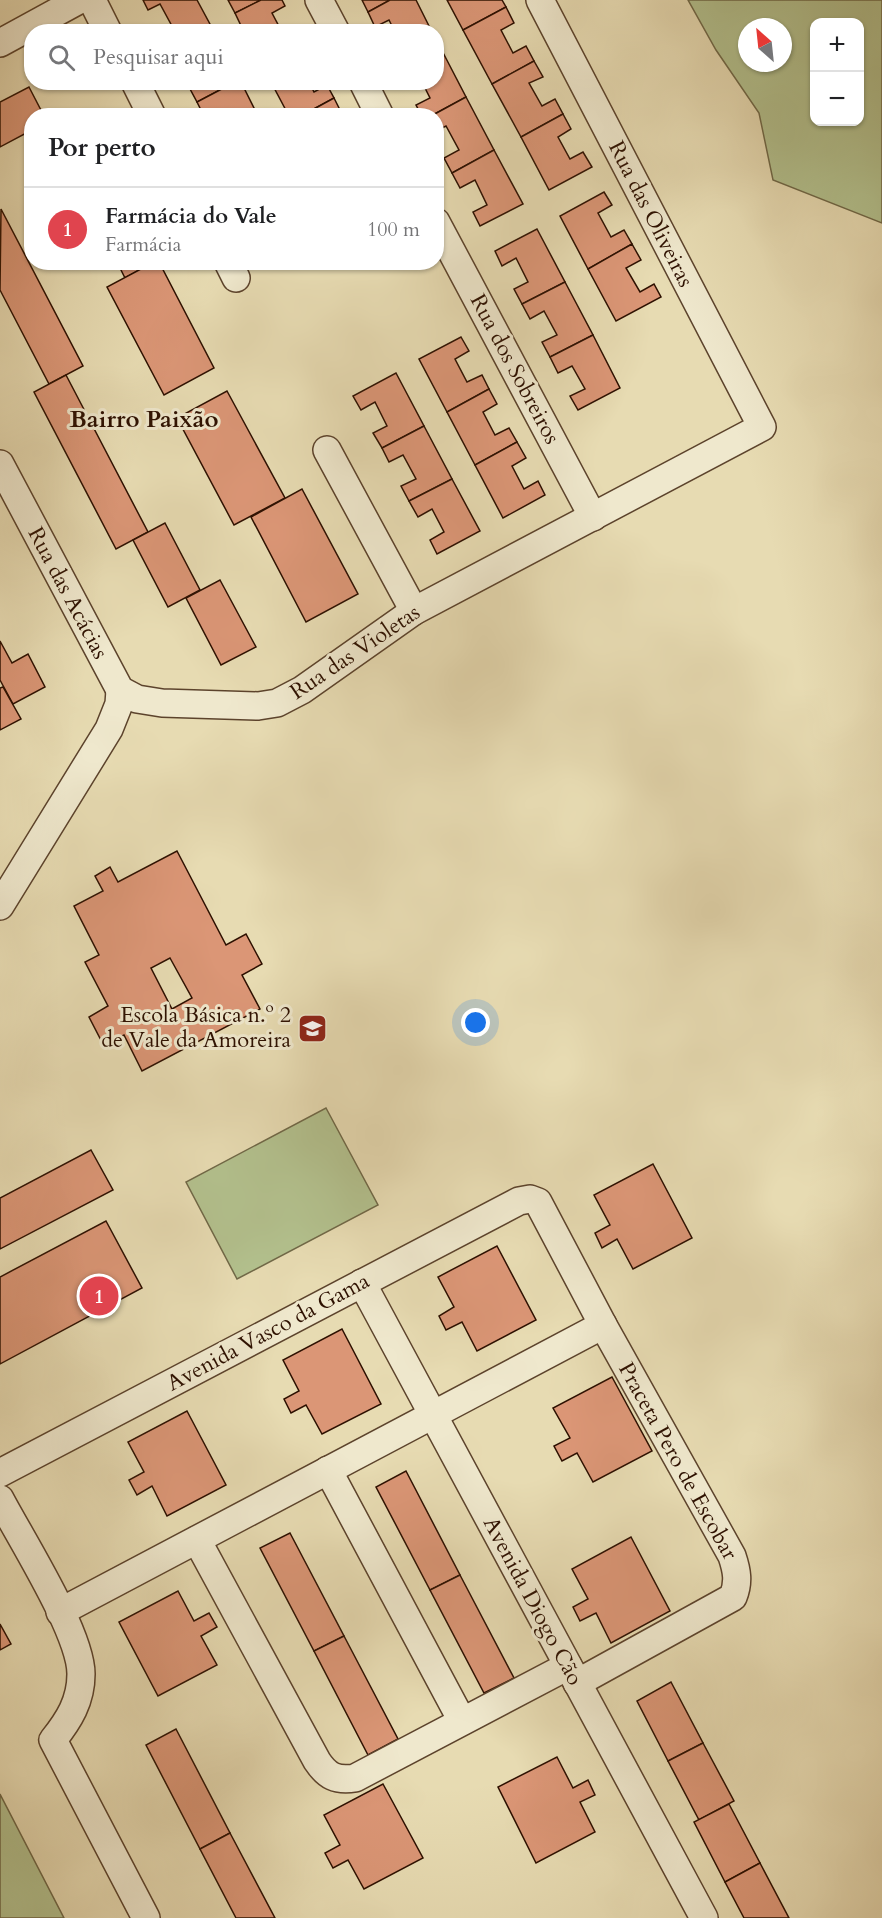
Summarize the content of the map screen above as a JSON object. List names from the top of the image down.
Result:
{
  "streets": {
    "street": [
      "Rua das Oliveiras",
      "Rua dos Sobreiros",
      "Rua das Acácias",
      "Rua das Violetas",
      "Avenida Vasco da Gama",
      "Praceta Pero de Escobar",
      "Avenida Diogo Cão"
    ]
  },
  "crossings": [
    ["Rua das Oliveiras", "Rua das Violetas"],
    ["Rua dos Sobreiros", "Rua das Violetas"],
    ["Rua das Acácias", "Rua das Violetas"],
    ["Avenida Vasco da Gama", "Praceta Pero de Escobar"],
    ["Avenida Vasco da Gama", "Avenida Diogo Cão"],
    ["Praceta Pero de Escobar", "Avenida Diogo Cão"]
  ],
  "districts": ["Bairro Paixão"],
  "places": {
    "school or university": ["Escola Básica n.º 2 de Vale da Amoreira"]
  },
  "north": "top left",
  "page": {
    "map_buttons": ["+", "−"],
    "search": "Pesquisar aqui",
    "heading": "Por perto",
    "list": [
      {
        "mark": "1",
        "name": "Farmácia do Vale",
        "note": "Farmácia",
        "value": "100 m"
      }
    ],
    "pins": "1"
  }
}
